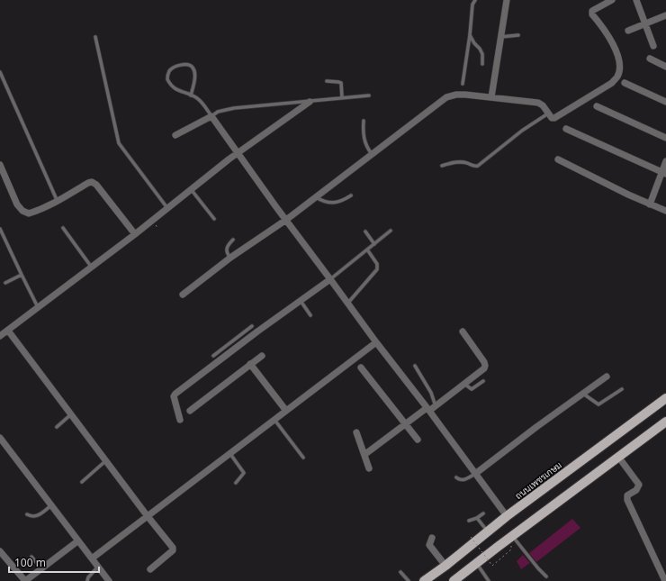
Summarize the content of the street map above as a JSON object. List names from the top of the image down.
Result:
{
  "streets": {
    "main road": ["ถนนเพชรเกษม"]
  },
  "scale_bar": "100 m"
}
